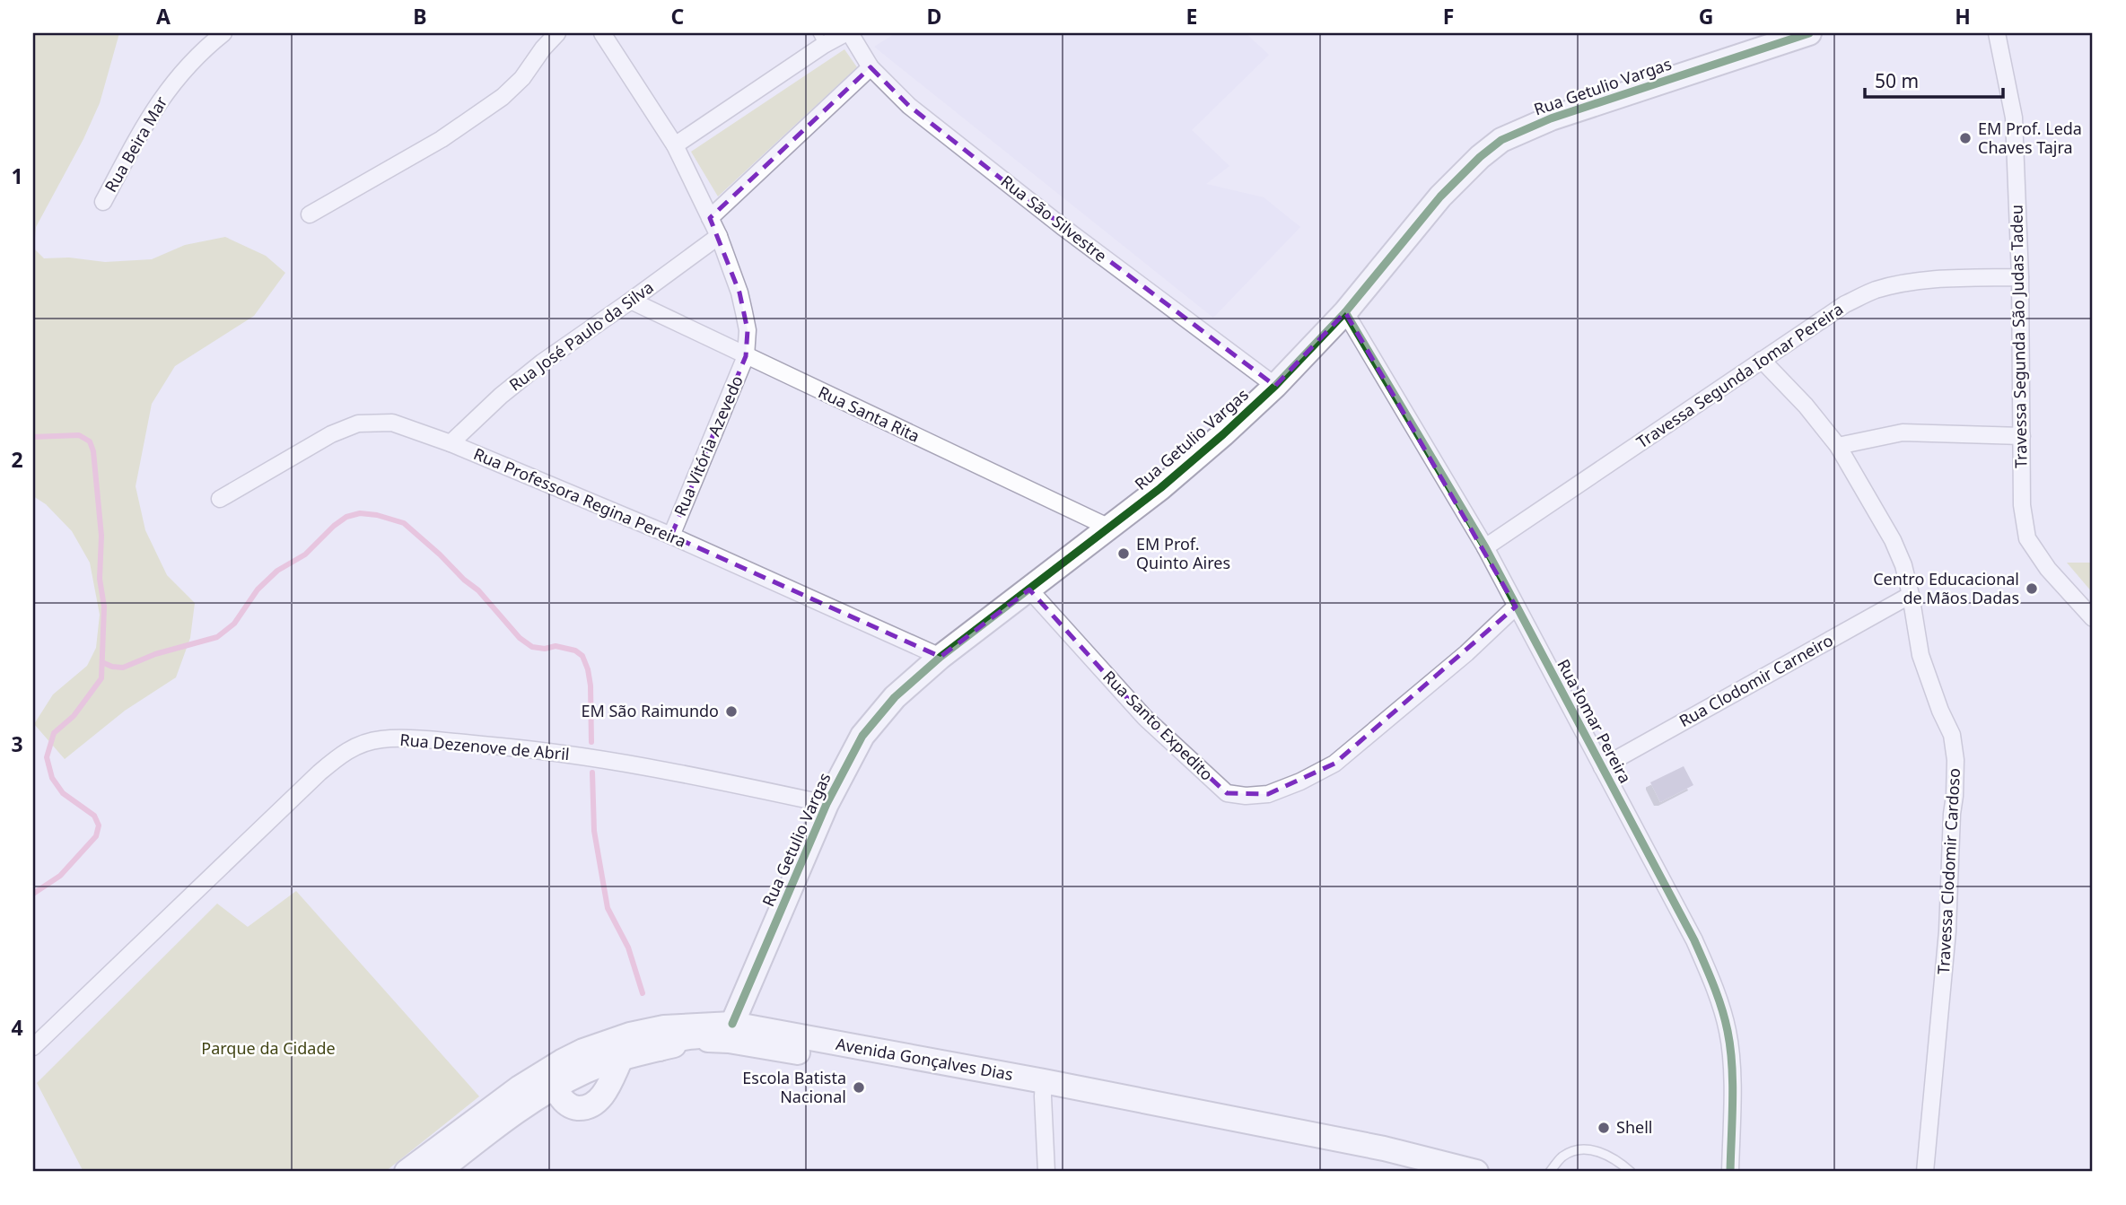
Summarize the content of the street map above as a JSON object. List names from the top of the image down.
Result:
{
  "streets": {
    "main road": ["Rua Getulio Vargas", "Avenida Gonçalves Dias"],
    "street": [
      "Rua Beira Mar",
      "Rua São Silvestre",
      "Rua José Paulo da Silva",
      "Travessa Segunda São Judas Tadeu",
      "Travessa Segunda Iomar Pereira",
      "Rua Santa Rita",
      "Rua Vitória Azevedo",
      "Rua Professora Regina Pereira",
      "Rua Clodomir Carneiro",
      "Rua Iomar Pereira",
      "Rua Santo Expedito",
      "Rua Dezenove de Abril",
      "Travessa Clodomir Cardoso"
    ]
  },
  "crossings": [
    ["Rua Getulio Vargas", "Rua São Silvestre"],
    ["Rua Getulio Vargas", "Rua Santa Rita"],
    ["Rua Getulio Vargas", "Rua Professora Regina Pereira"],
    ["Rua Getulio Vargas", "Rua Iomar Pereira"],
    ["Rua Getulio Vargas", "Rua Santo Expedito"],
    ["Rua Getulio Vargas", "Rua Dezenove de Abril"],
    ["Rua Getulio Vargas", "Avenida Gonçalves Dias"],
    ["Rua José Paulo da Silva", "Rua Santa Rita"],
    ["Rua José Paulo da Silva", "Rua Professora Regina Pereira"],
    ["Travessa Segunda São Judas Tadeu", "Travessa Segunda Iomar Pereira"],
    ["Travessa Segunda Iomar Pereira", "Rua Iomar Pereira"],
    ["Travessa Segunda Iomar Pereira", "Travessa Clodomir Cardoso"],
    ["Rua Santa Rita", "Rua Vitória Azevedo"],
    ["Rua Vitória Azevedo", "Rua Professora Regina Pereira"],
    ["Rua Clodomir Carneiro", "Rua Iomar Pereira"],
    ["Rua Clodomir Carneiro", "Travessa Clodomir Cardoso"],
    ["Rua Iomar Pereira", "Rua Santo Expedito"]
  ],
  "parks": ["Parque da Cidade"],
  "places": [
    "EM Prof. Leda Chaves Tajra",
    "EM Prof. Quinto Aires",
    "Centro Educacional de Mãos Dadas",
    "EM São Raimundo",
    "Escola Batista Nacional",
    "Shell"
  ],
  "scale_bar": "50 m",
  "grid": {
    "columns": [
      "A",
      "B",
      "C",
      "D",
      "E",
      "F",
      "G",
      "H"
    ],
    "rows": [
      "1",
      "2",
      "3",
      "4"
    ]
  }
}
